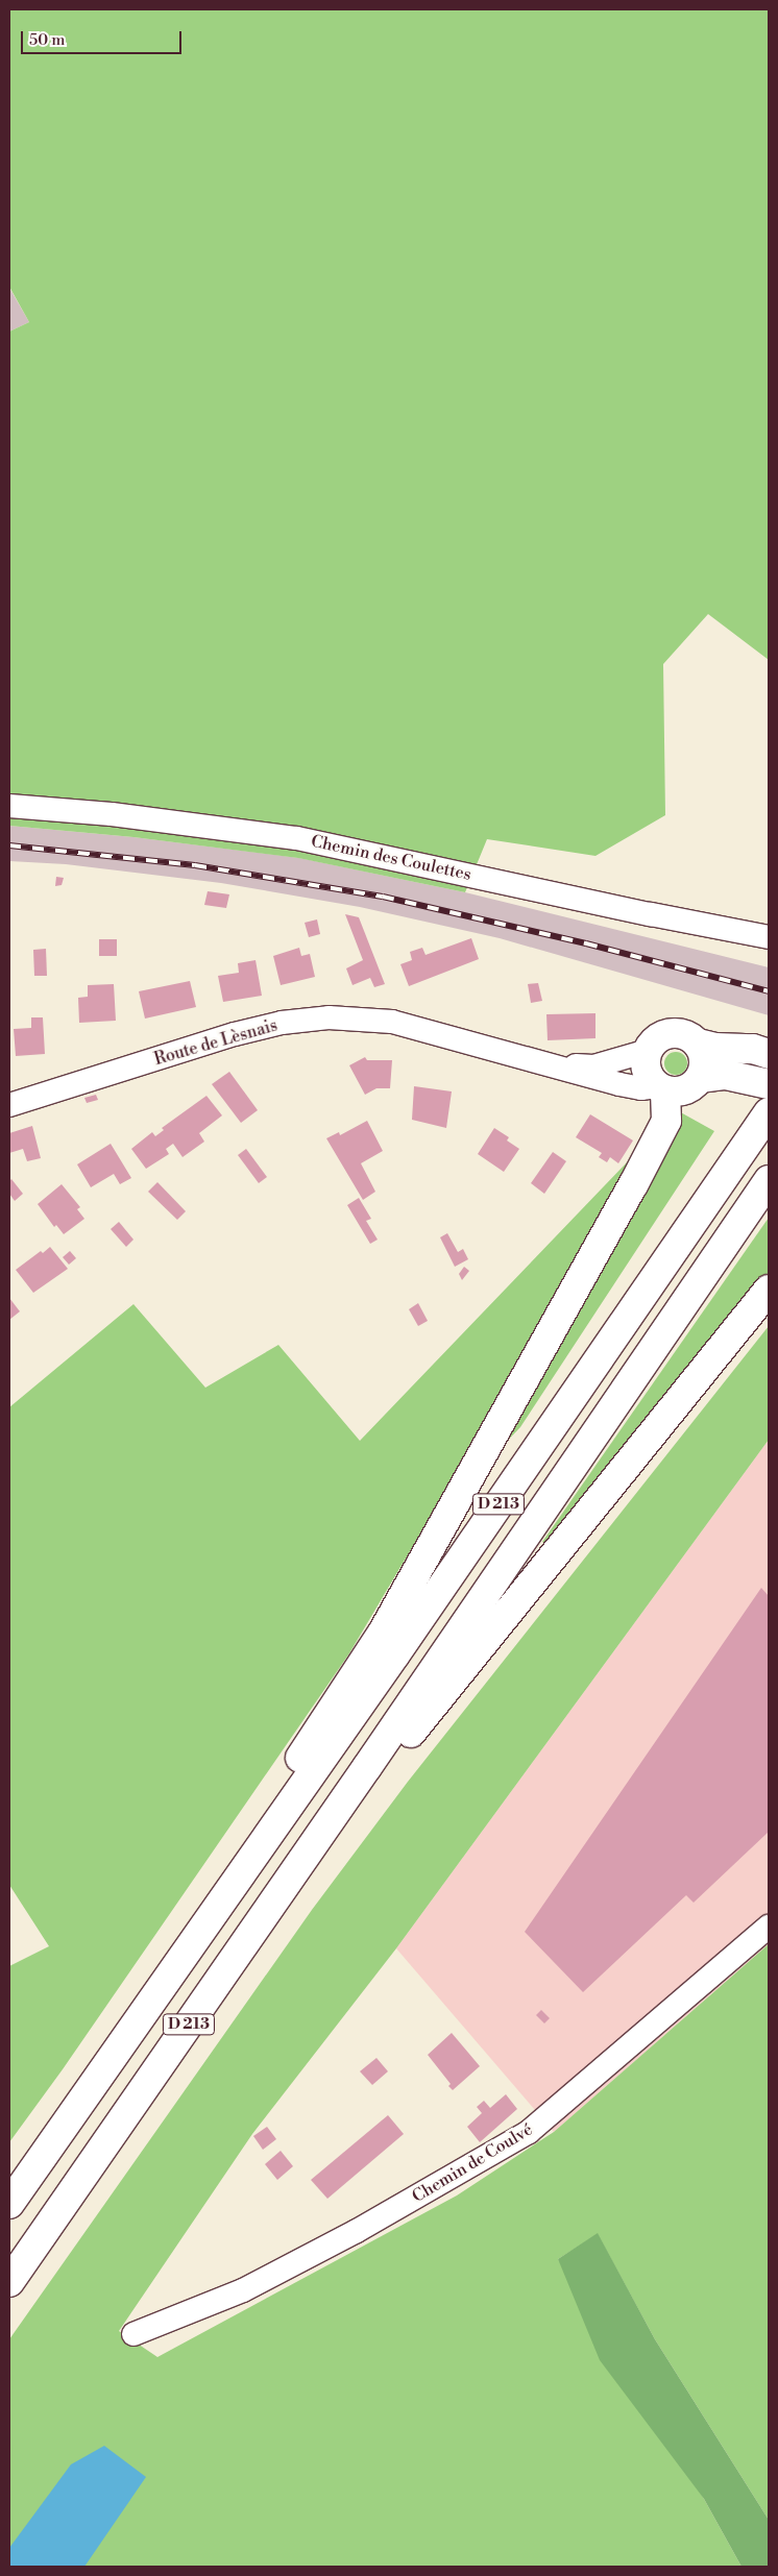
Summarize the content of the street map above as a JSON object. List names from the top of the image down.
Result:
{
  "streets": {
    "main road": ["D 213"],
    "street": ["Chemin des Coulettes", "Route de Lèsnais", "Chemin de Coulvé"]
  },
  "scale_bar": "50 m"
}
